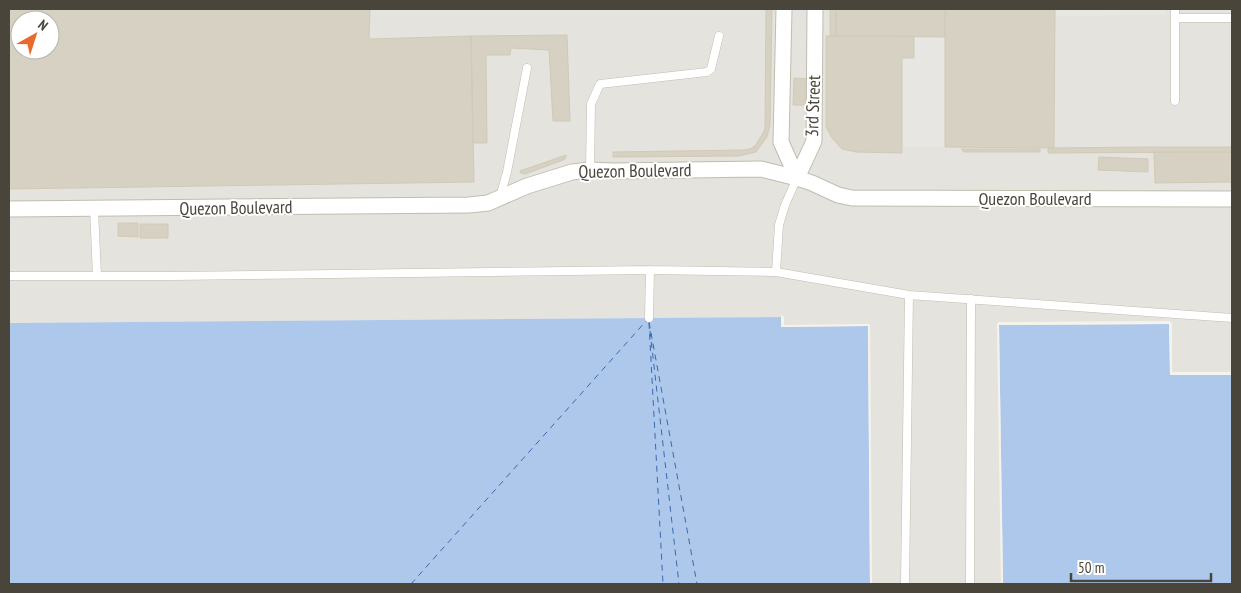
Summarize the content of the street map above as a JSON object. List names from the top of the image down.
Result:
{
  "streets": {
    "street": ["3rd Street", "Quezon Boulevard"]
  },
  "crossings": [
    ["3rd Street", "Quezon Boulevard"]
  ],
  "scale_bar": "50 m",
  "north": "top right"
}
